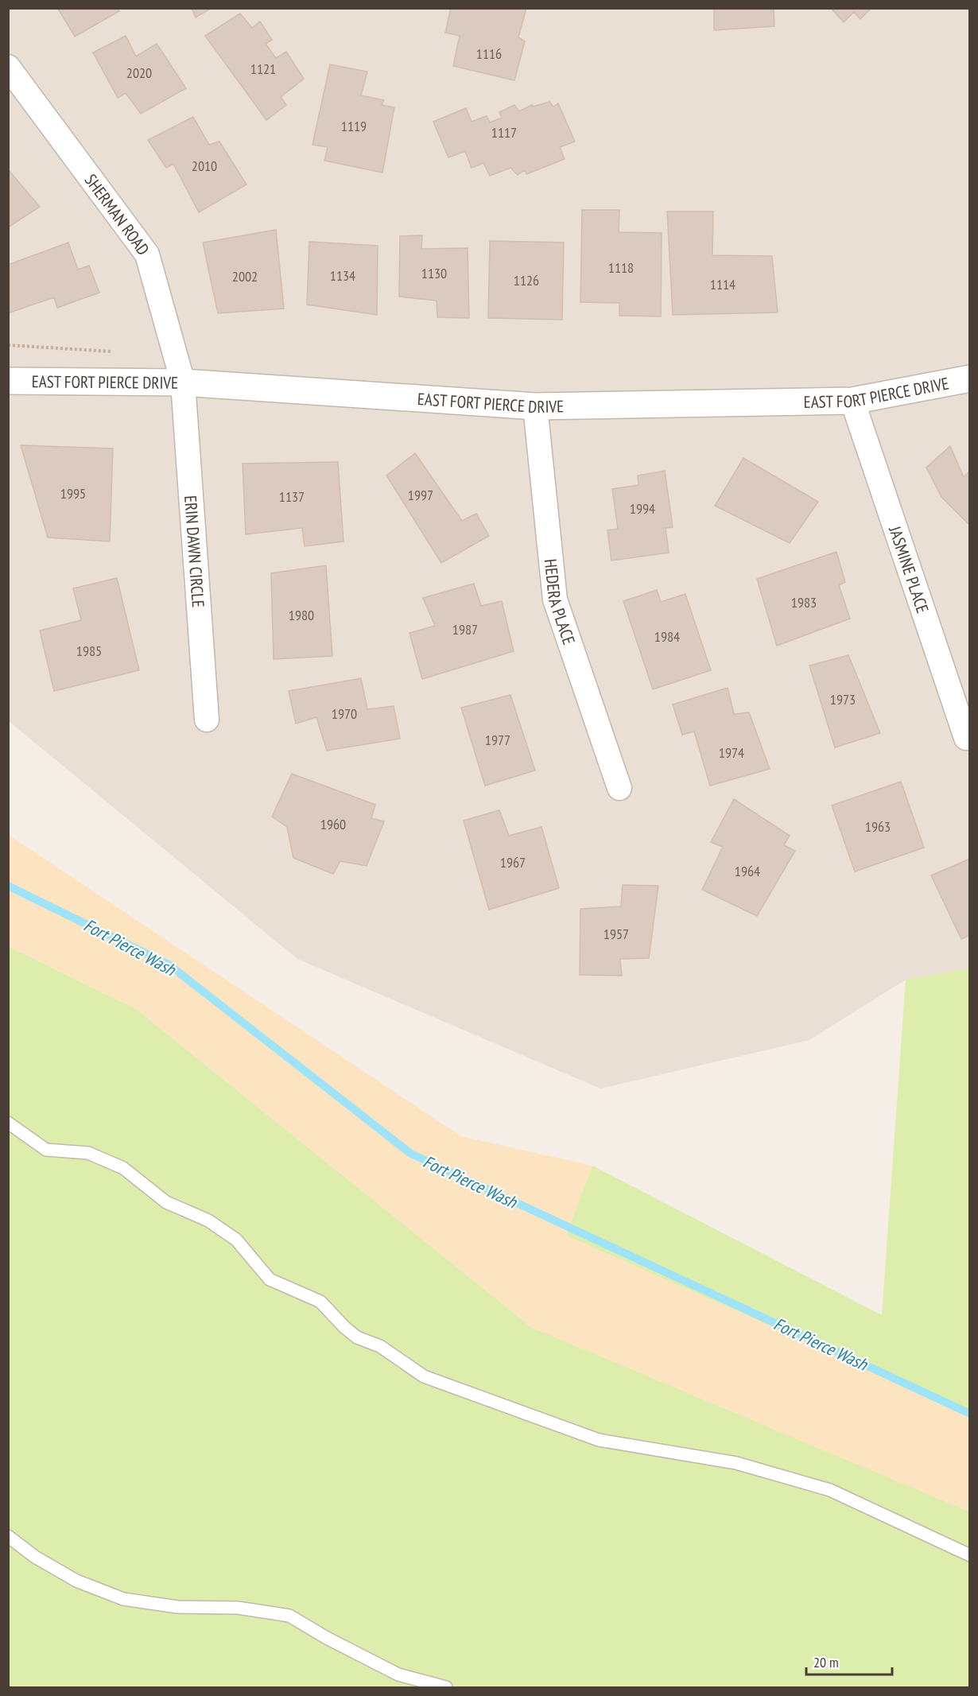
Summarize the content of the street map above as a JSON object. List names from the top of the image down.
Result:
{
  "streets": {
    "street": [
      "SHERMAN ROAD",
      "EAST FORT PIERCE DRIVE",
      "ERIN DAWN CIRCLE",
      "JASMINE PLACE",
      "HEDERA PLACE"
    ]
  },
  "crossings": [
    ["SHERMAN ROAD", "EAST FORT PIERCE DRIVE"],
    ["SHERMAN ROAD", "ERIN DAWN CIRCLE"],
    ["EAST FORT PIERCE DRIVE", "ERIN DAWN CIRCLE"],
    ["EAST FORT PIERCE DRIVE", "JASMINE PLACE"],
    ["EAST FORT PIERCE DRIVE", "HEDERA PLACE"]
  ],
  "water": ["Fort Pierce Wash"],
  "house_numbers": [
    "1116",
    "1121",
    "2020",
    "1119",
    "1117",
    "2010",
    "1118",
    "1130",
    "1134",
    "2002",
    "1126",
    "1114",
    "1995",
    "1997",
    "1137",
    "1994",
    "1983",
    "1980",
    "1987",
    "1984",
    "1985",
    "1973",
    "1970",
    "1977",
    "1974",
    "1960",
    "1963",
    "1967",
    "1964",
    "1957"
  ],
  "scale_bar": "20 m"
}
